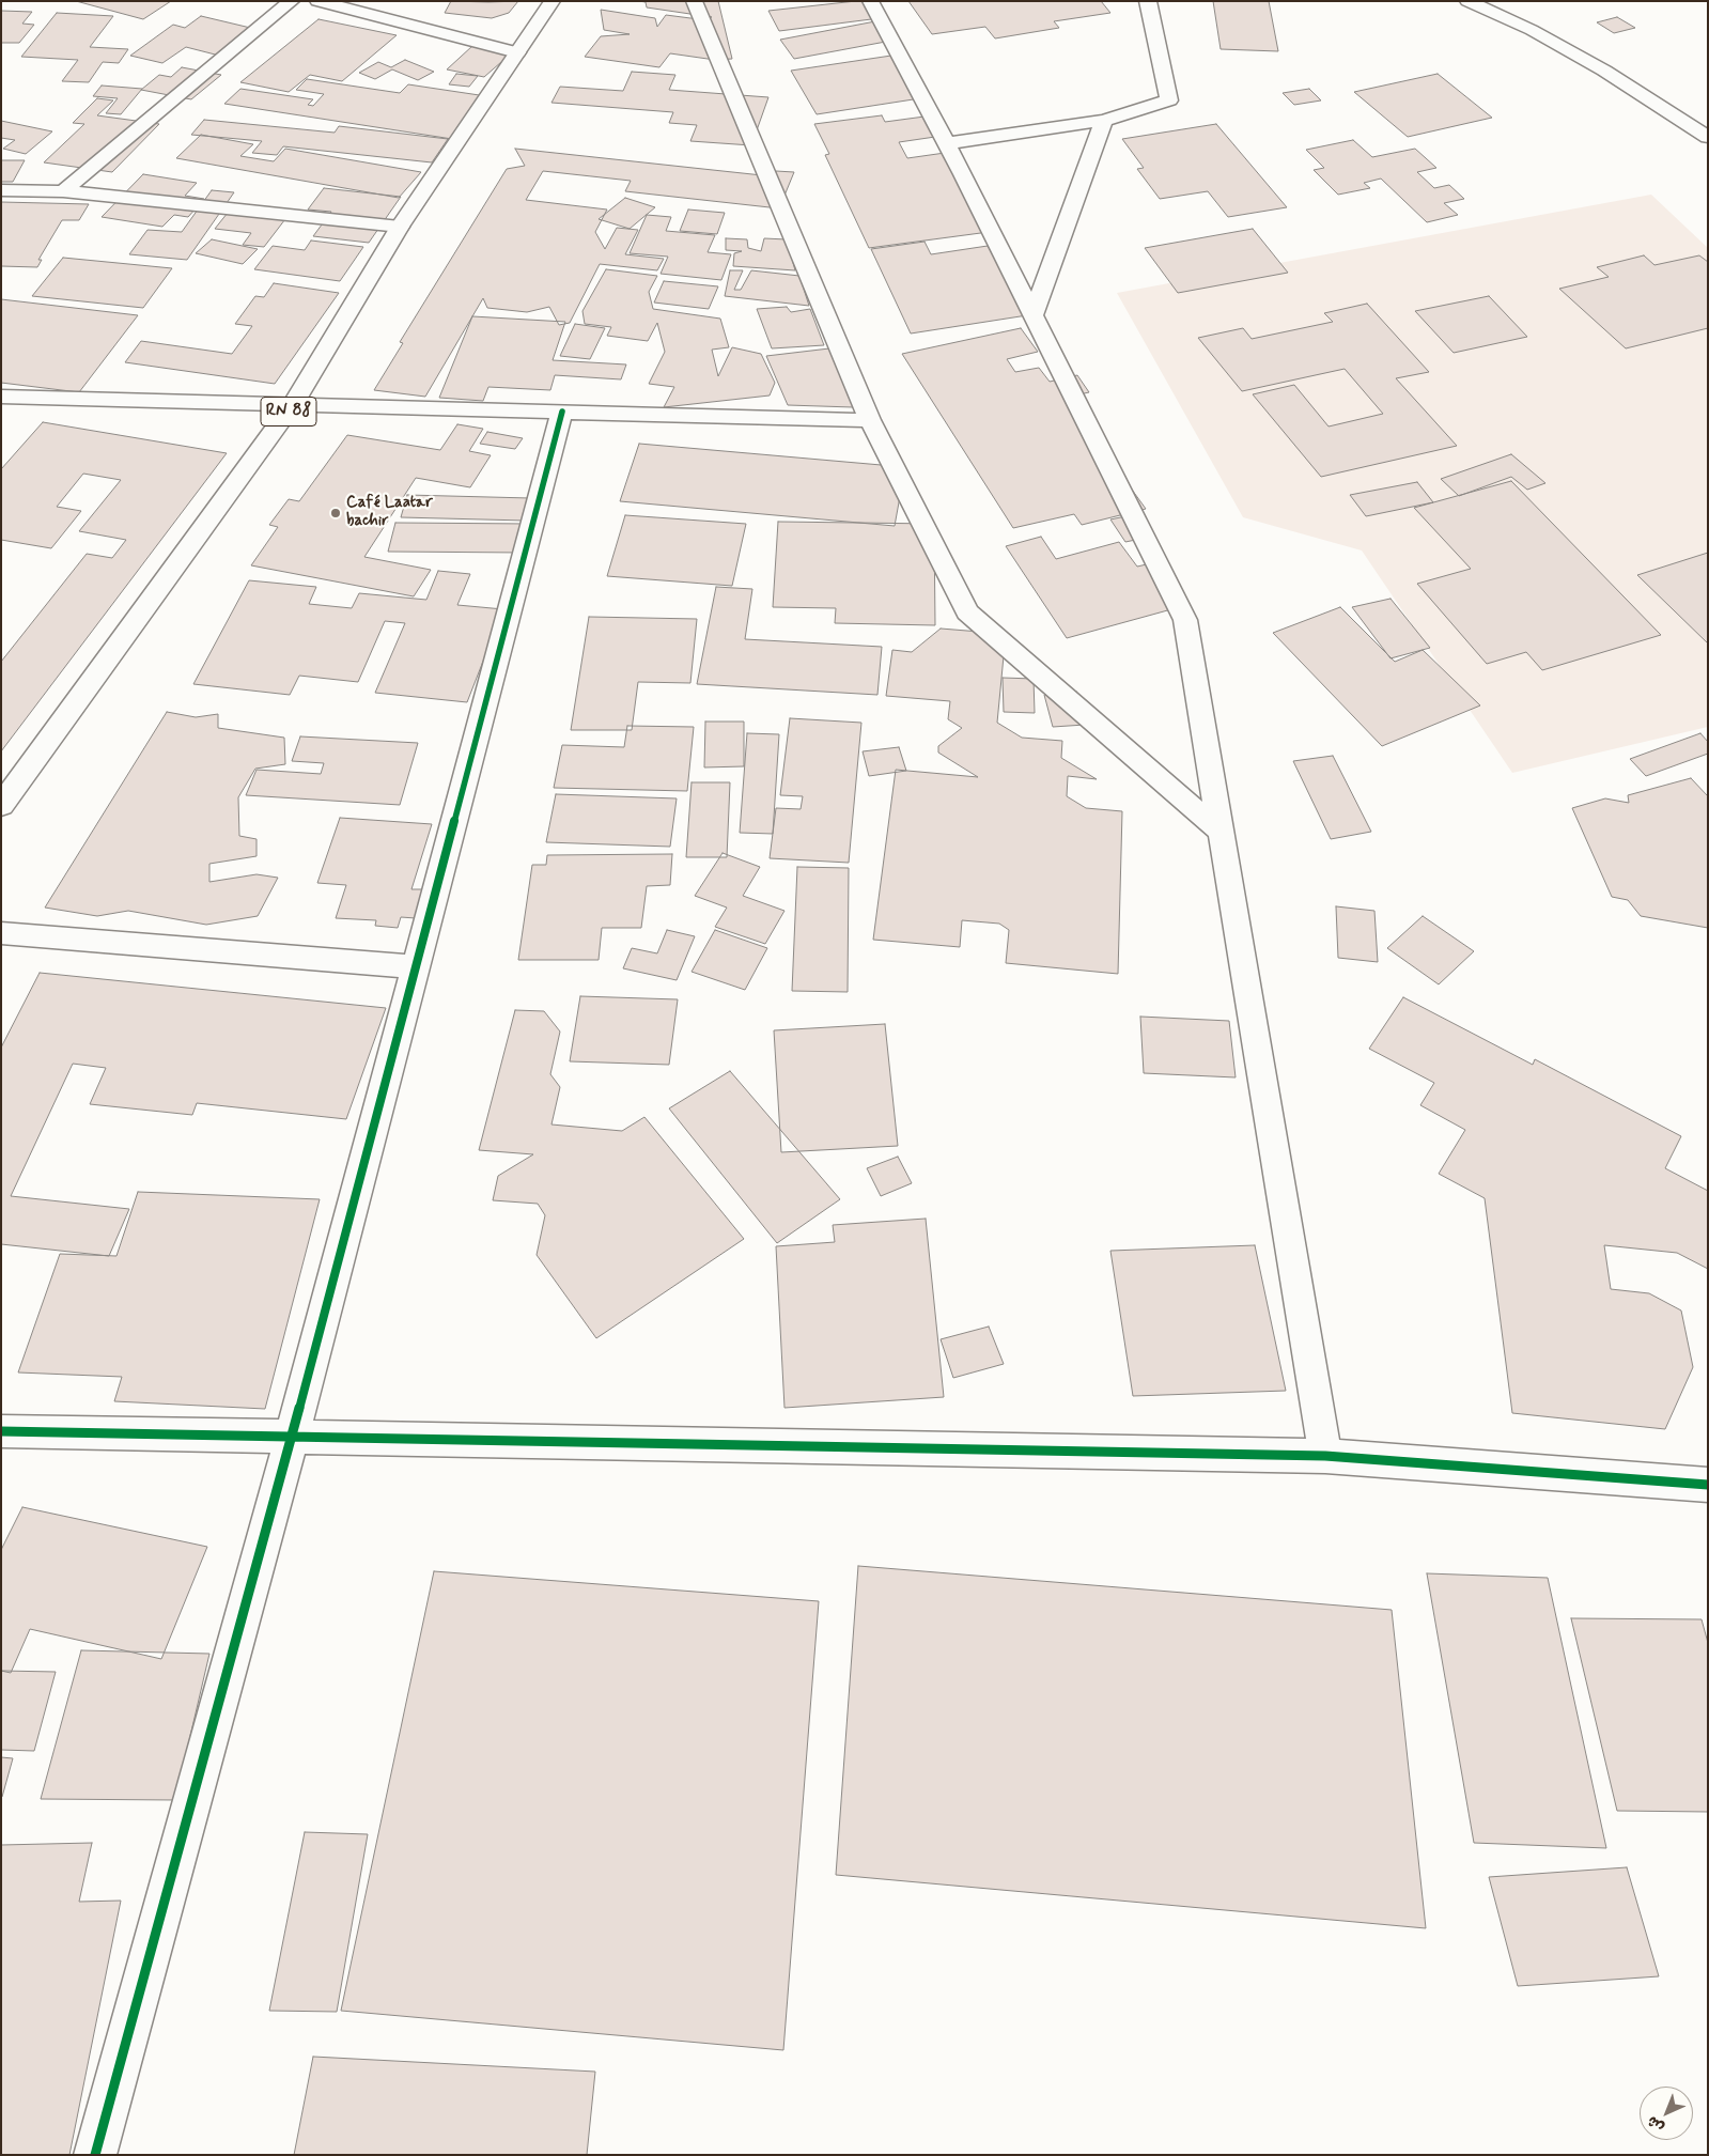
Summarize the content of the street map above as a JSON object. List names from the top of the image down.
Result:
{
  "streets": {
    "street": ["RN 88"]
  },
  "places": ["Café Laatar bachir"],
  "north": "bottom left"
}
